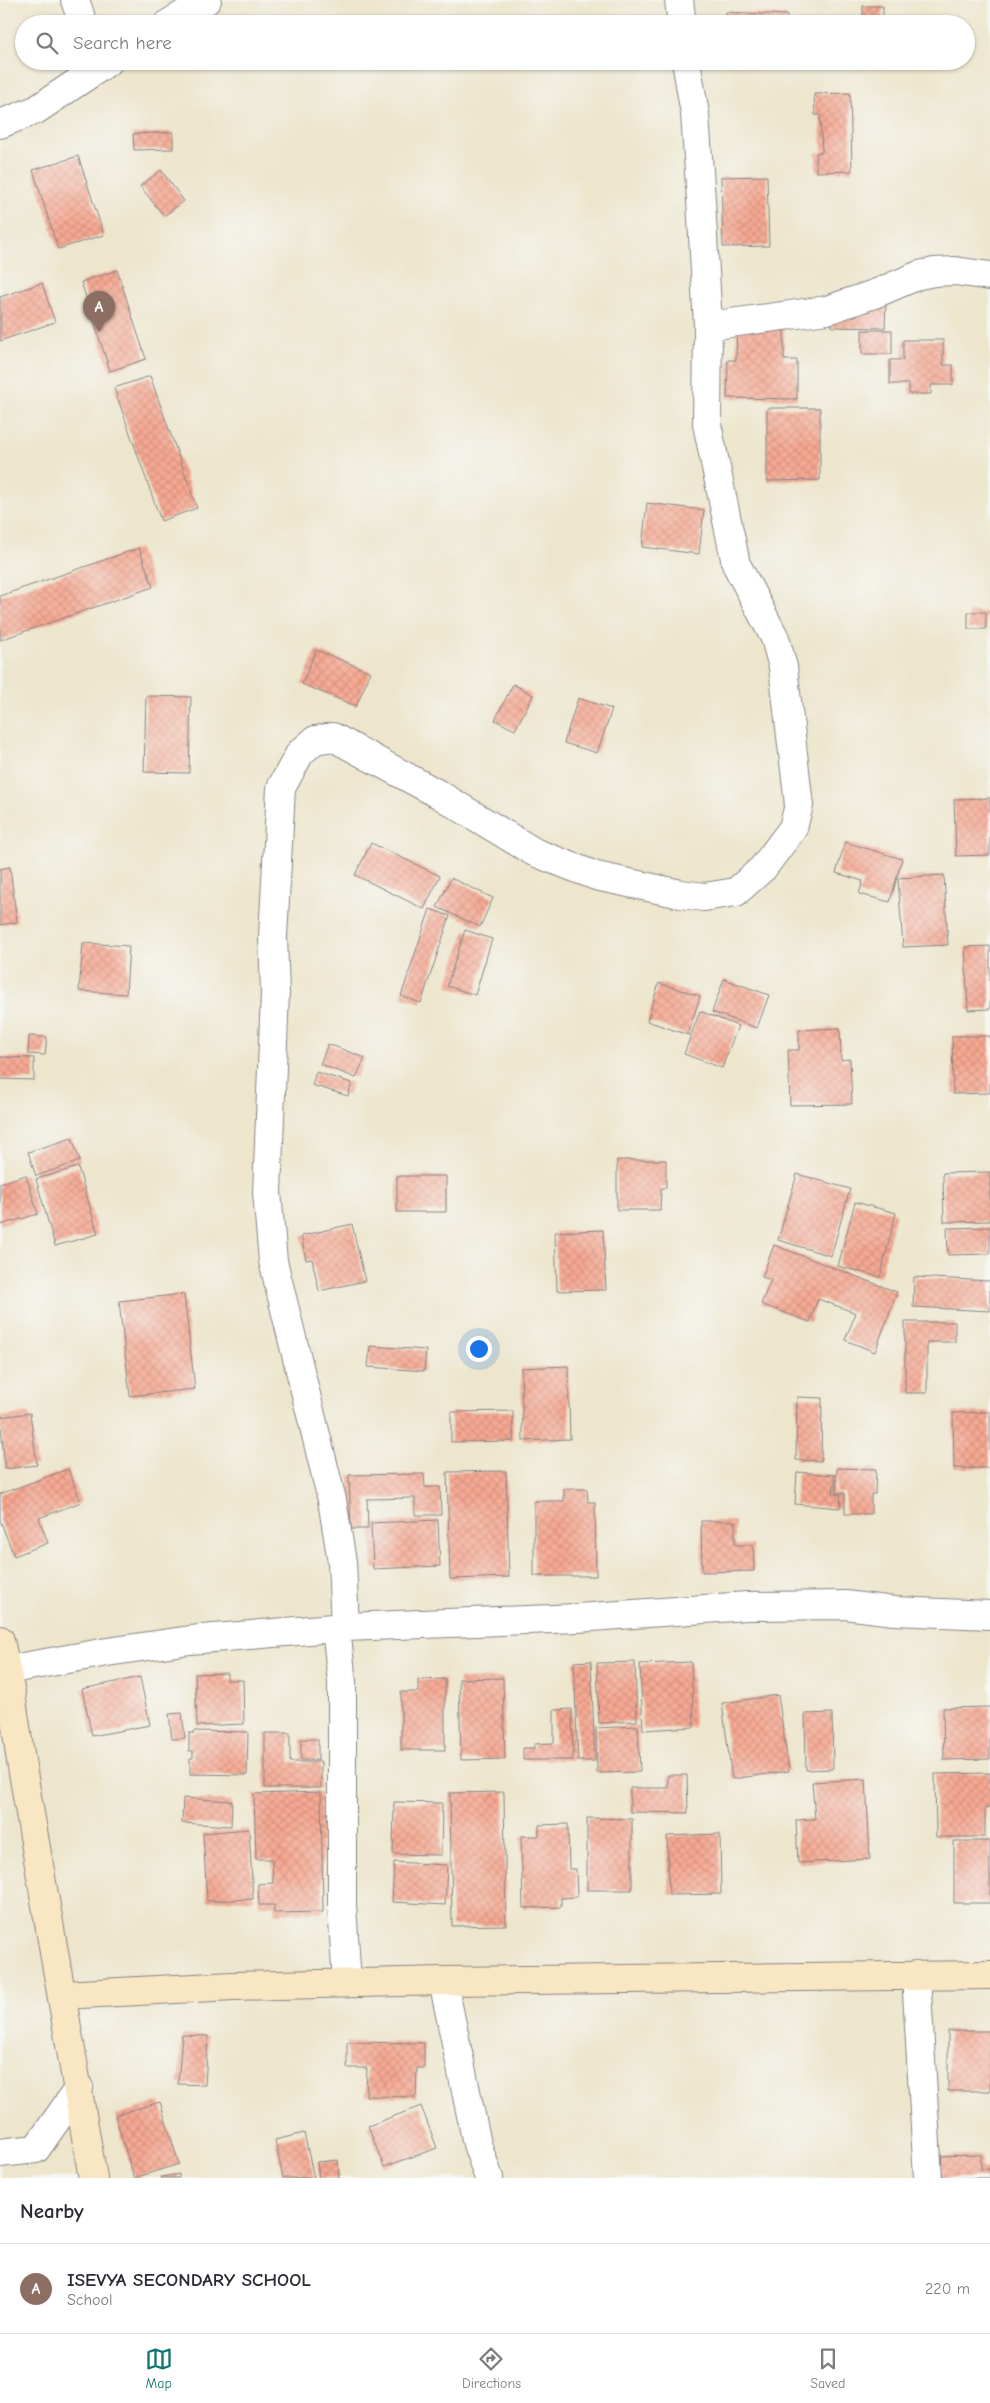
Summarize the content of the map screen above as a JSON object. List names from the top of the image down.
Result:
{
  "page": {
    "search": "Search here",
    "pins": "A",
    "heading": "Nearby",
    "list": [
      {
        "mark": "A",
        "name": "ISEVYA SECONDARY SCHOOL",
        "note": "School",
        "value": "220 m"
      }
    ],
    "nav": ["Map", "Directions", "Saved"]
  }
}
